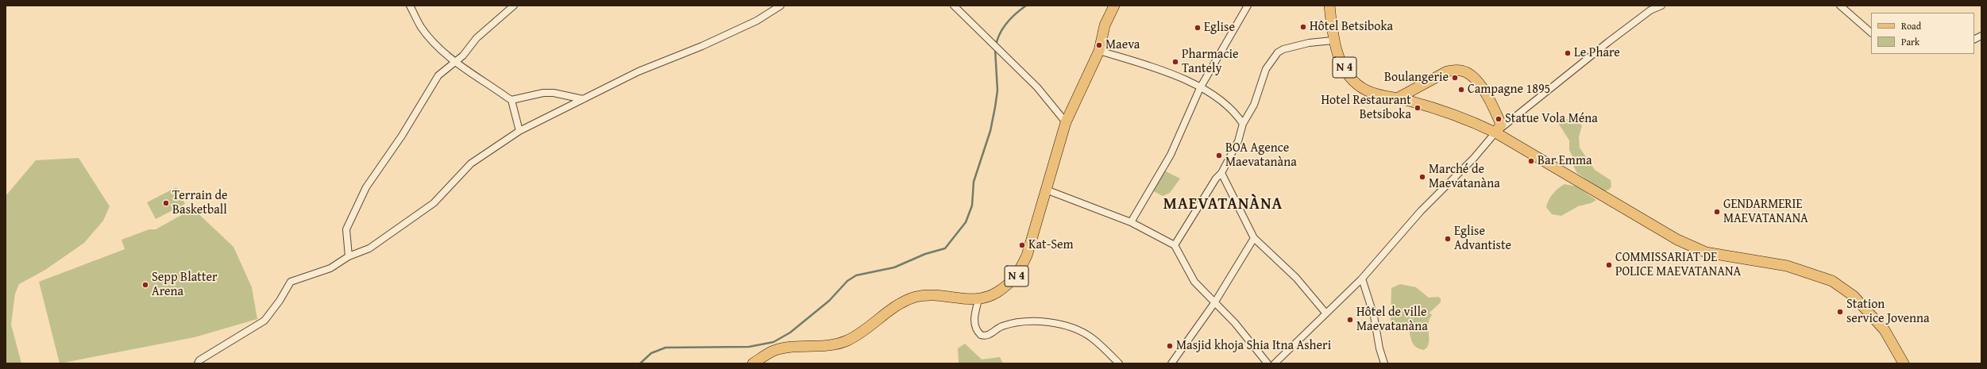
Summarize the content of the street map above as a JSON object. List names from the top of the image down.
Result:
{
  "streets": {
    "main road": ["N 4"]
  },
  "districts": ["MAEVATANÀNA"],
  "places": [
    "Hôtel Betsiboka",
    "Eglise",
    "Maeva",
    "Le Phare",
    "Pharmacie Tantely",
    "Boulangerie",
    "Campagne 1895",
    "Hotel Restaurant Betsiboka",
    "Statue Vola Ména",
    "BOA Agence Maevatanàna",
    "Bar Emma",
    "Marché de Maevatanàna",
    "Terrain de Basketball",
    "GENDARMERIE MAEVATANANA",
    "Eglise Advantiste",
    "Kat-Sem",
    "COMMISSARIAT DE POLICE MAEVATANANA",
    "Sepp Blatter Arena",
    "Station service Jovenna",
    "Hôtel de ville Maevatanàna",
    "Masjid khoja Shia Itna Asheri"
  ],
  "legend": ["Road", "Park"]
}
